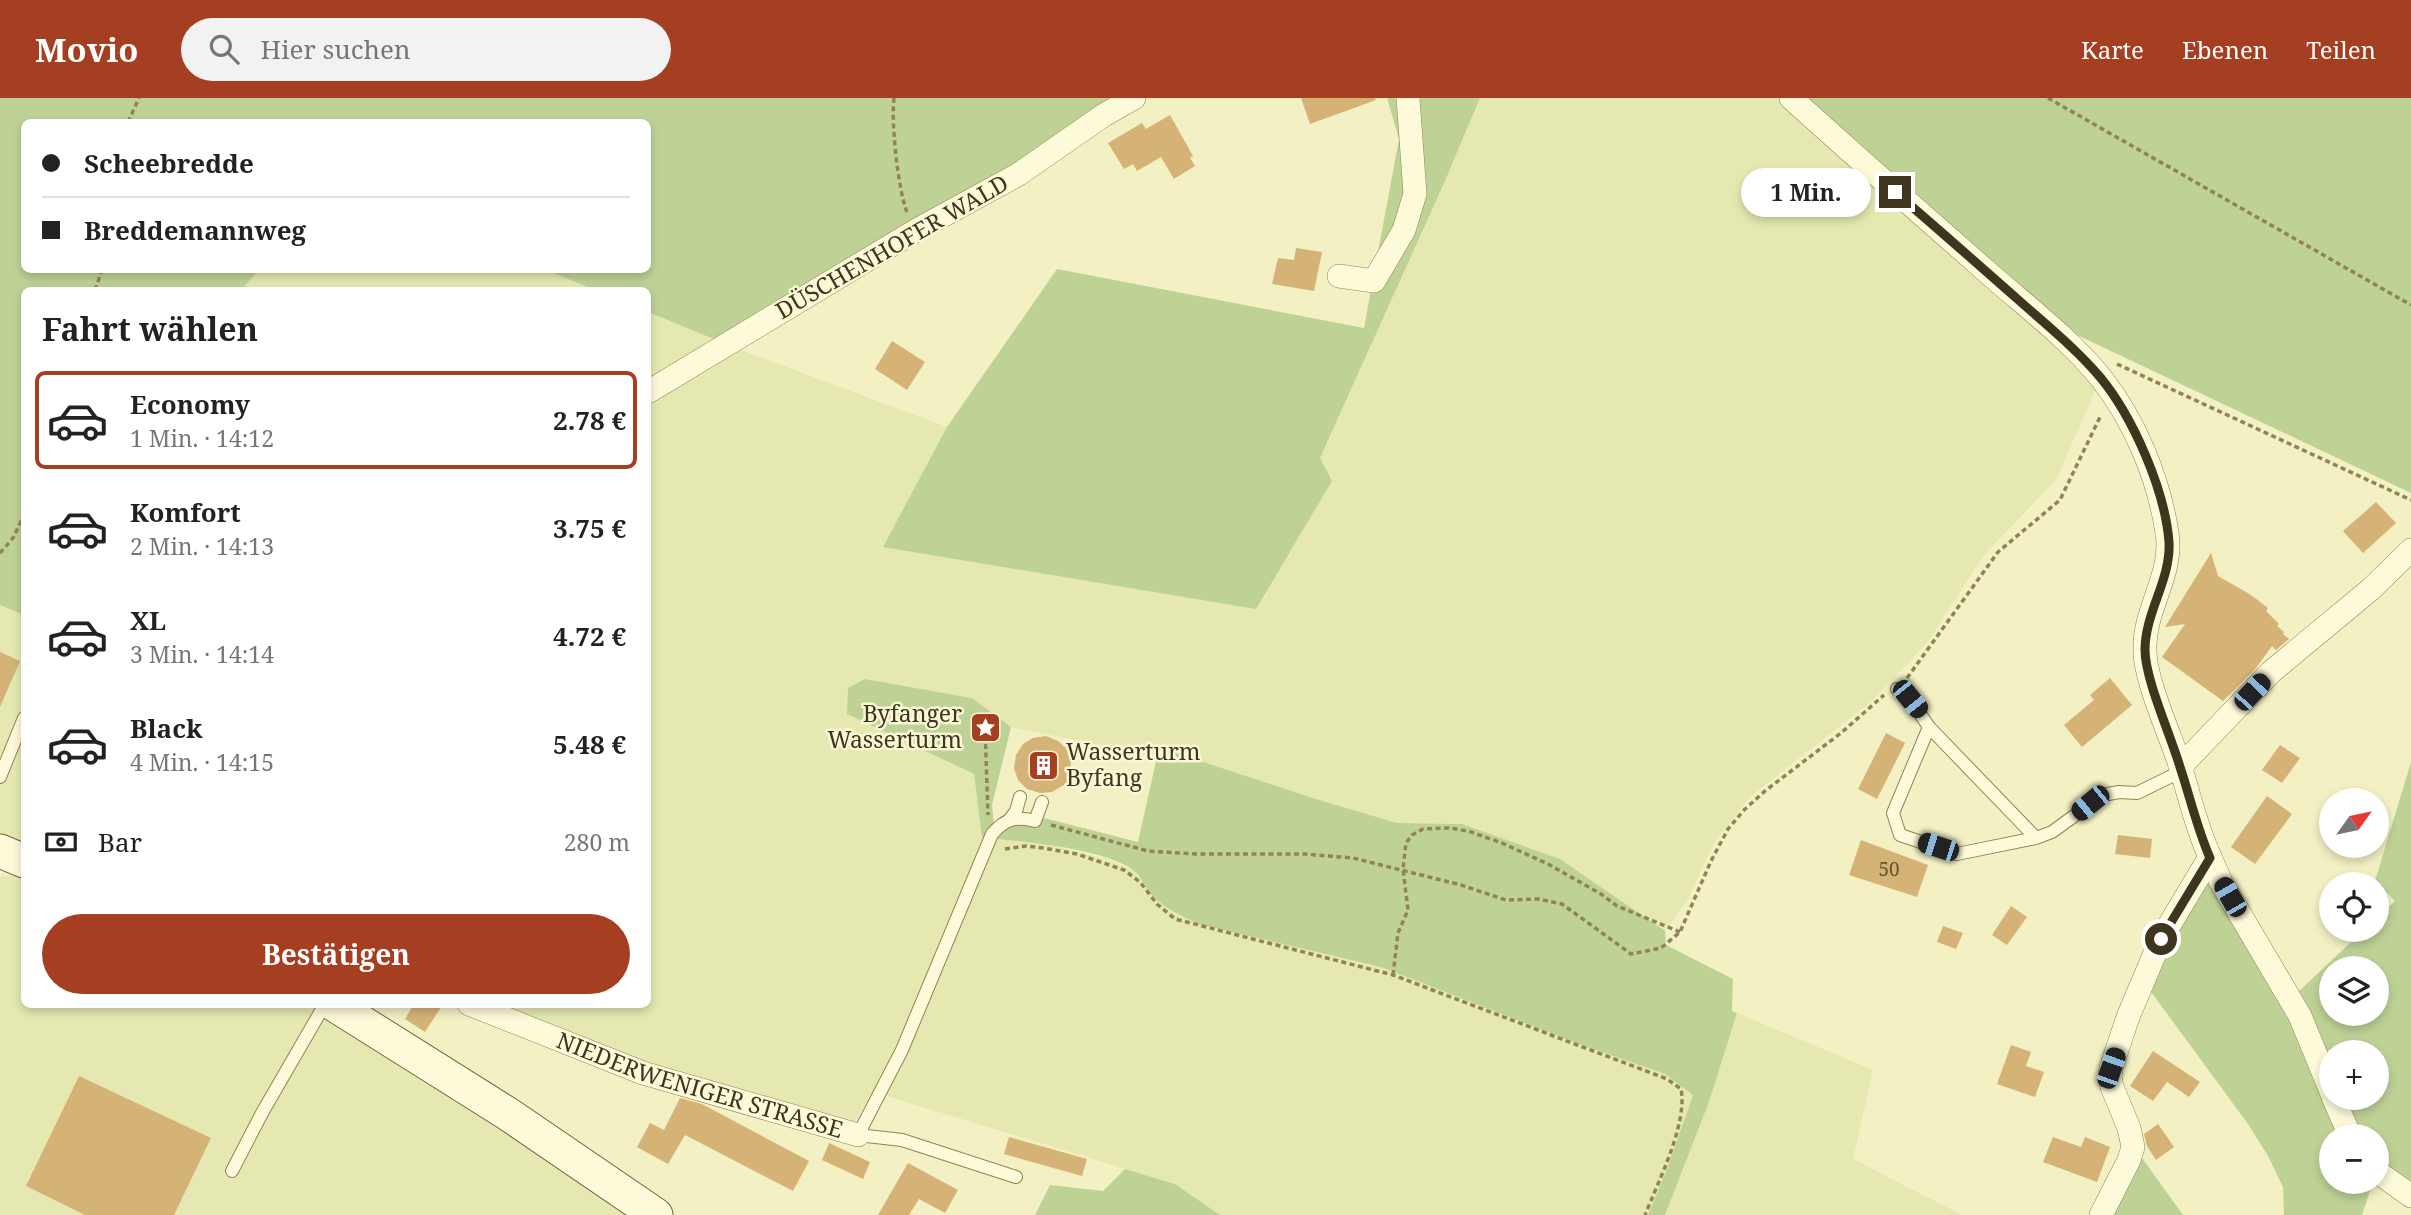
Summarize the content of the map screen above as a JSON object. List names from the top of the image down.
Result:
{
  "streets": {
    "street": ["DÜSCHENHOFER WALD", "NIEDERWENIGER STRASSE"]
  },
  "places": {
    "place": ["Byfanger Wasserturm"],
    "building": ["Wasserturm Byfang"]
  },
  "house_numbers": ["50"],
  "north": "top right",
  "page": {
    "header": "Movio",
    "search": "Hier suchen",
    "nav": ["Karte", "Ebenen", "Teilen"],
    "banner": ["Scheebredde", "Breddemannweg"],
    "bubble": "1 Min.",
    "heading": "Fahrt wählen",
    "list": [
      {
        "name": "Economy",
        "note": "1 Min. · 14:12",
        "value": "2.78 €"
      },
      {
        "name": "Komfort",
        "note": "2 Min. · 14:13",
        "value": "3.75 €"
      },
      {
        "name": "XL",
        "note": "3 Min. · 14:14",
        "value": "4.72 €"
      },
      {
        "name": "Black",
        "note": "4 Min. · 14:15",
        "value": "5.48 €"
      }
    ],
    "map_buttons": ["+", "−"],
    "pay": ["Bar", "280 m"],
    "buttons": "Bestätigen"
  }
}
